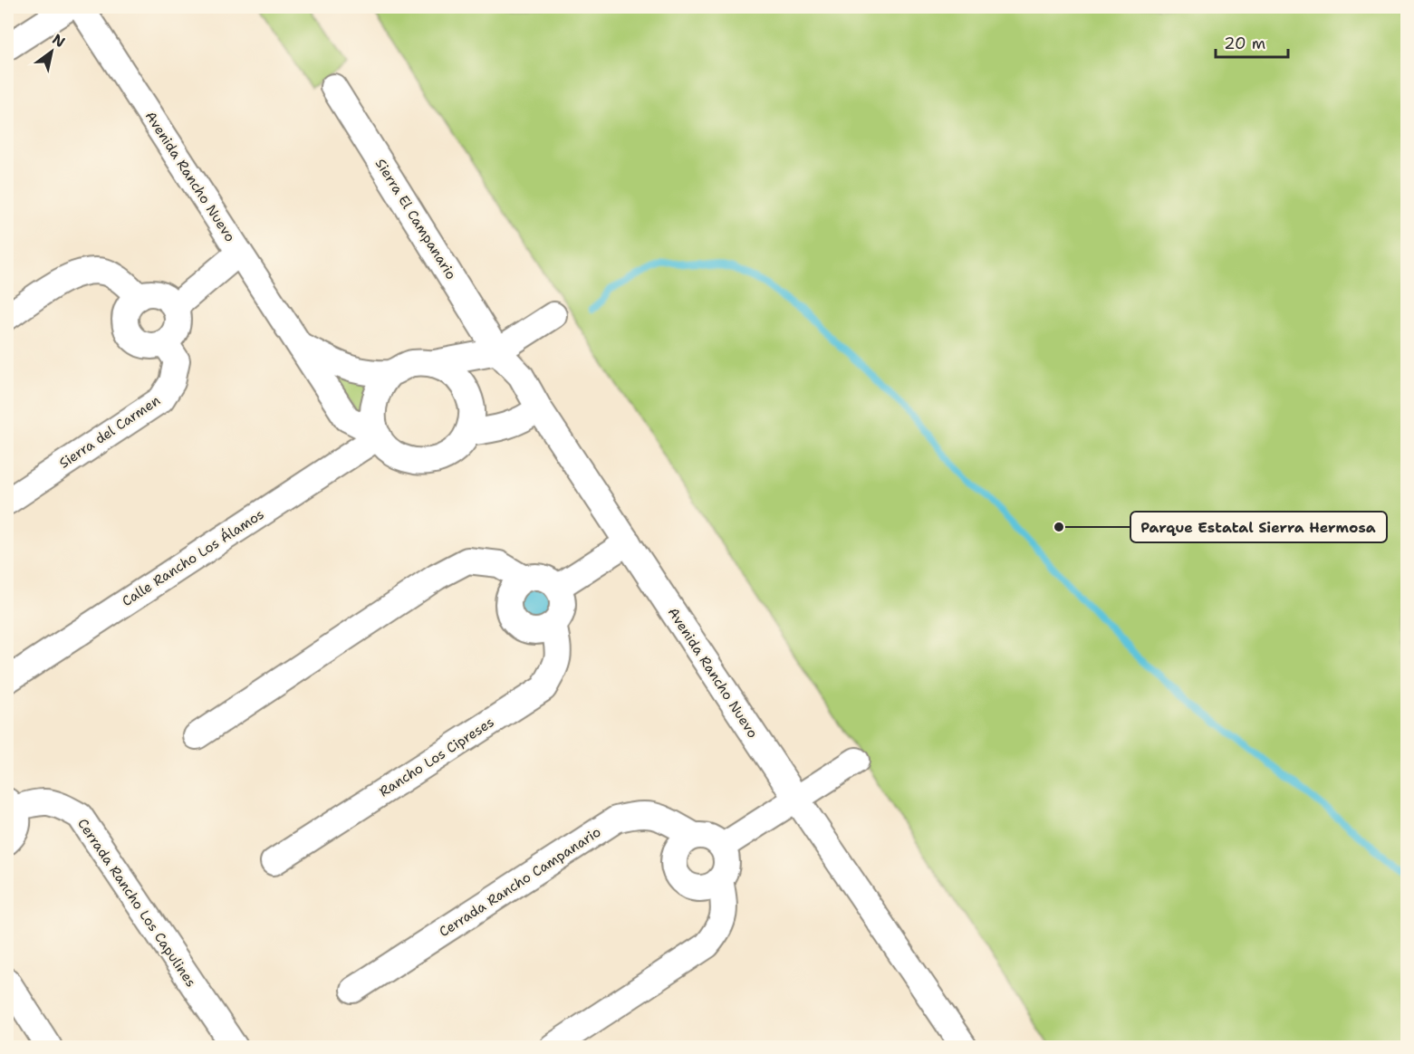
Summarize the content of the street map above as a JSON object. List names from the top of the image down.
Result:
{
  "streets": {
    "street": [
      "Avenida Rancho Nuevo",
      "Sierra El Campanario",
      "Sierra del Carmen",
      "Calle Rancho Los Álamos",
      "Rancho Los Cipreses",
      "Cerrada Rancho Campanario",
      "Cerrada Rancho Los Capulines"
    ]
  },
  "crossings": [
    ["Avenida Rancho Nuevo", "Sierra El Campanario"],
    ["Avenida Rancho Nuevo", "Calle Rancho Los Álamos"]
  ],
  "places": ["Parque Estatal Sierra Hermosa"],
  "scale_bar": "20 m",
  "north": "top right"
}
